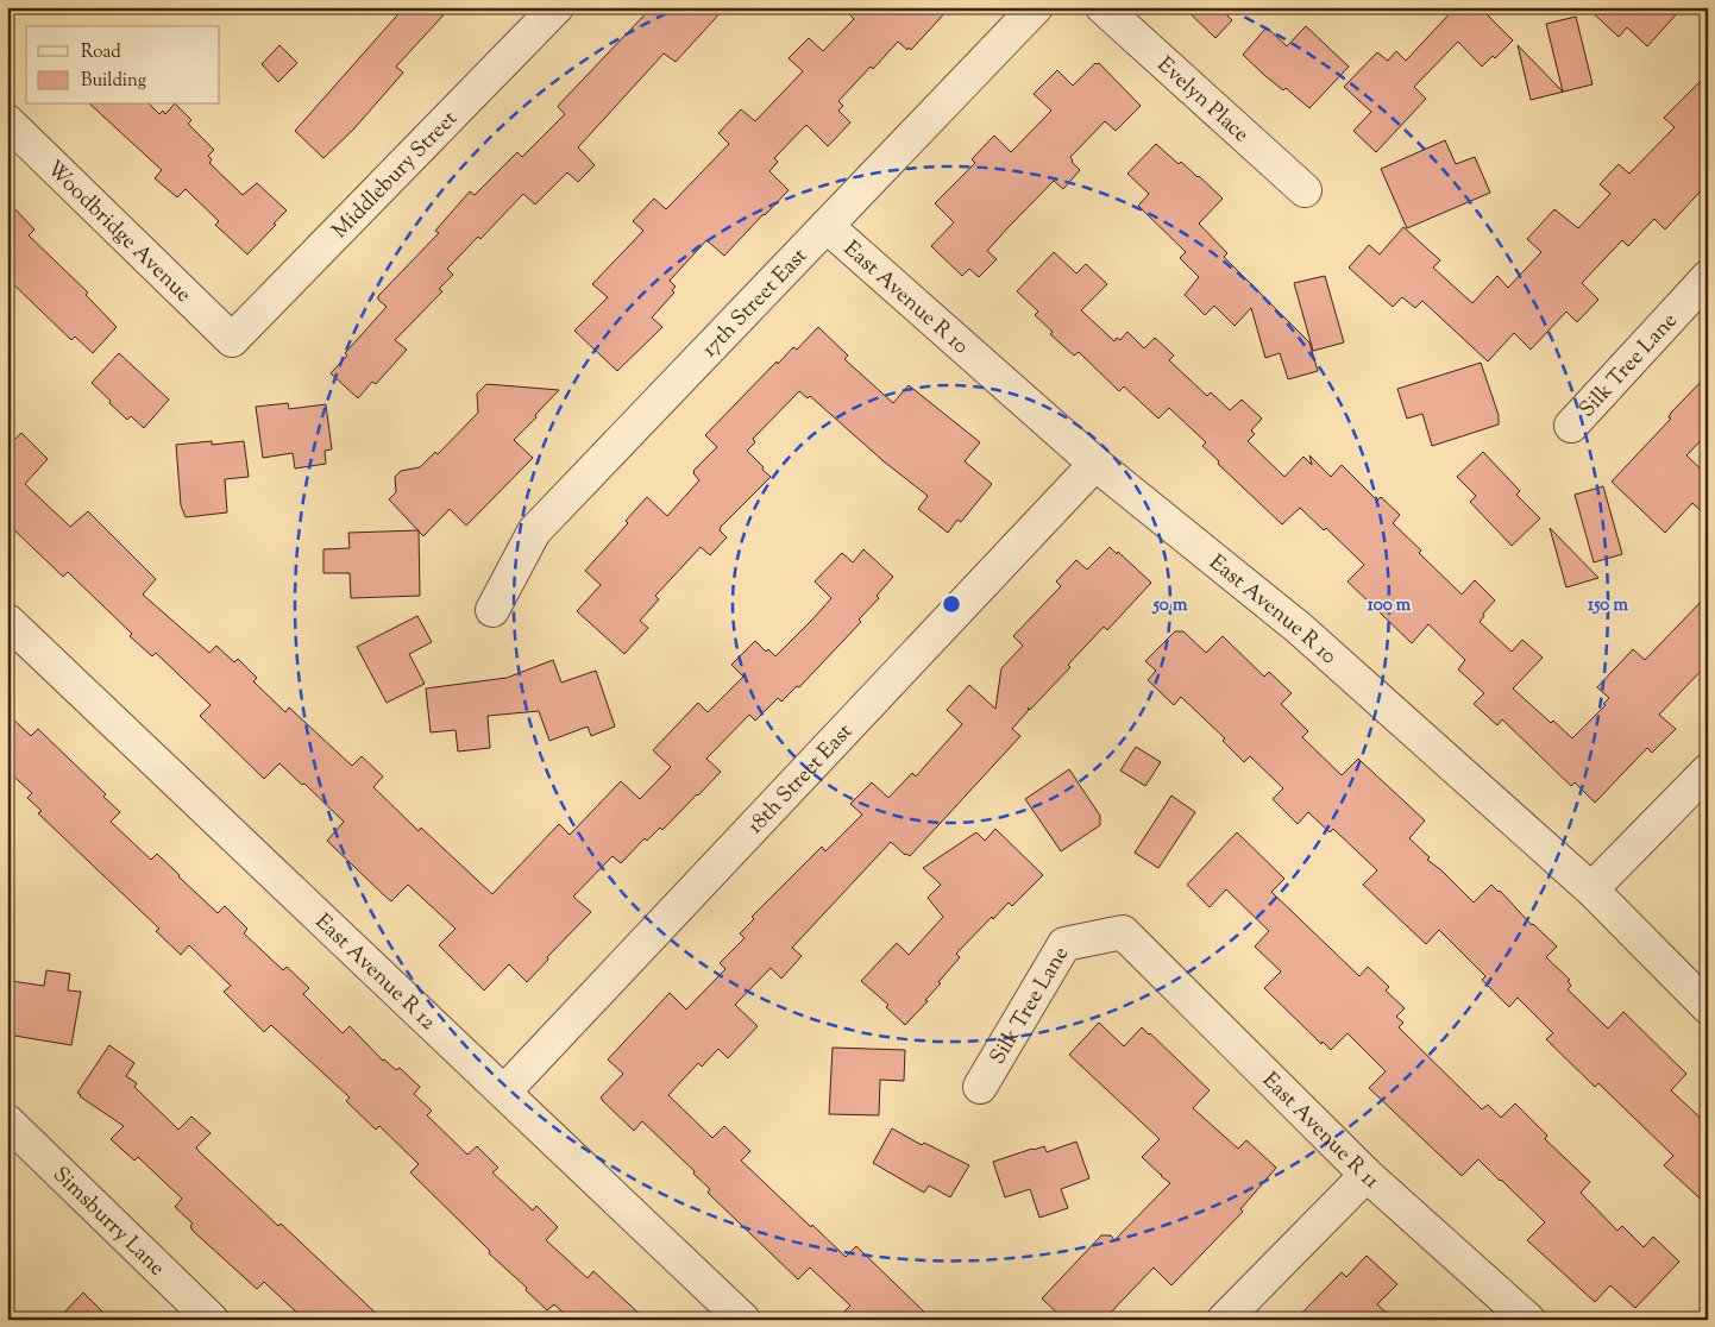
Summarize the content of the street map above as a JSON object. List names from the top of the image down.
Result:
{
  "streets": {
    "street": [
      "Evelyn Place",
      "Middlebury Street",
      "Woodbridge Avenue",
      "East Avenue R 10",
      "17th Street East",
      "Silk Tree Lane",
      "18th Street East",
      "East Avenue R 12",
      "East Avenue R 11",
      "Simsburry Lane"
    ]
  },
  "crossings": [
    ["Middlebury Street", "Woodbridge Avenue"],
    ["East Avenue R 10", "17th Street East"],
    ["East Avenue R 10", "18th Street East"],
    ["Silk Tree Lane", "East Avenue R 11"],
    ["18th Street East", "East Avenue R 12"]
  ],
  "legend": ["Road", "Building"],
  "rings": ["50 m", "100 m", "150 m"]
}
